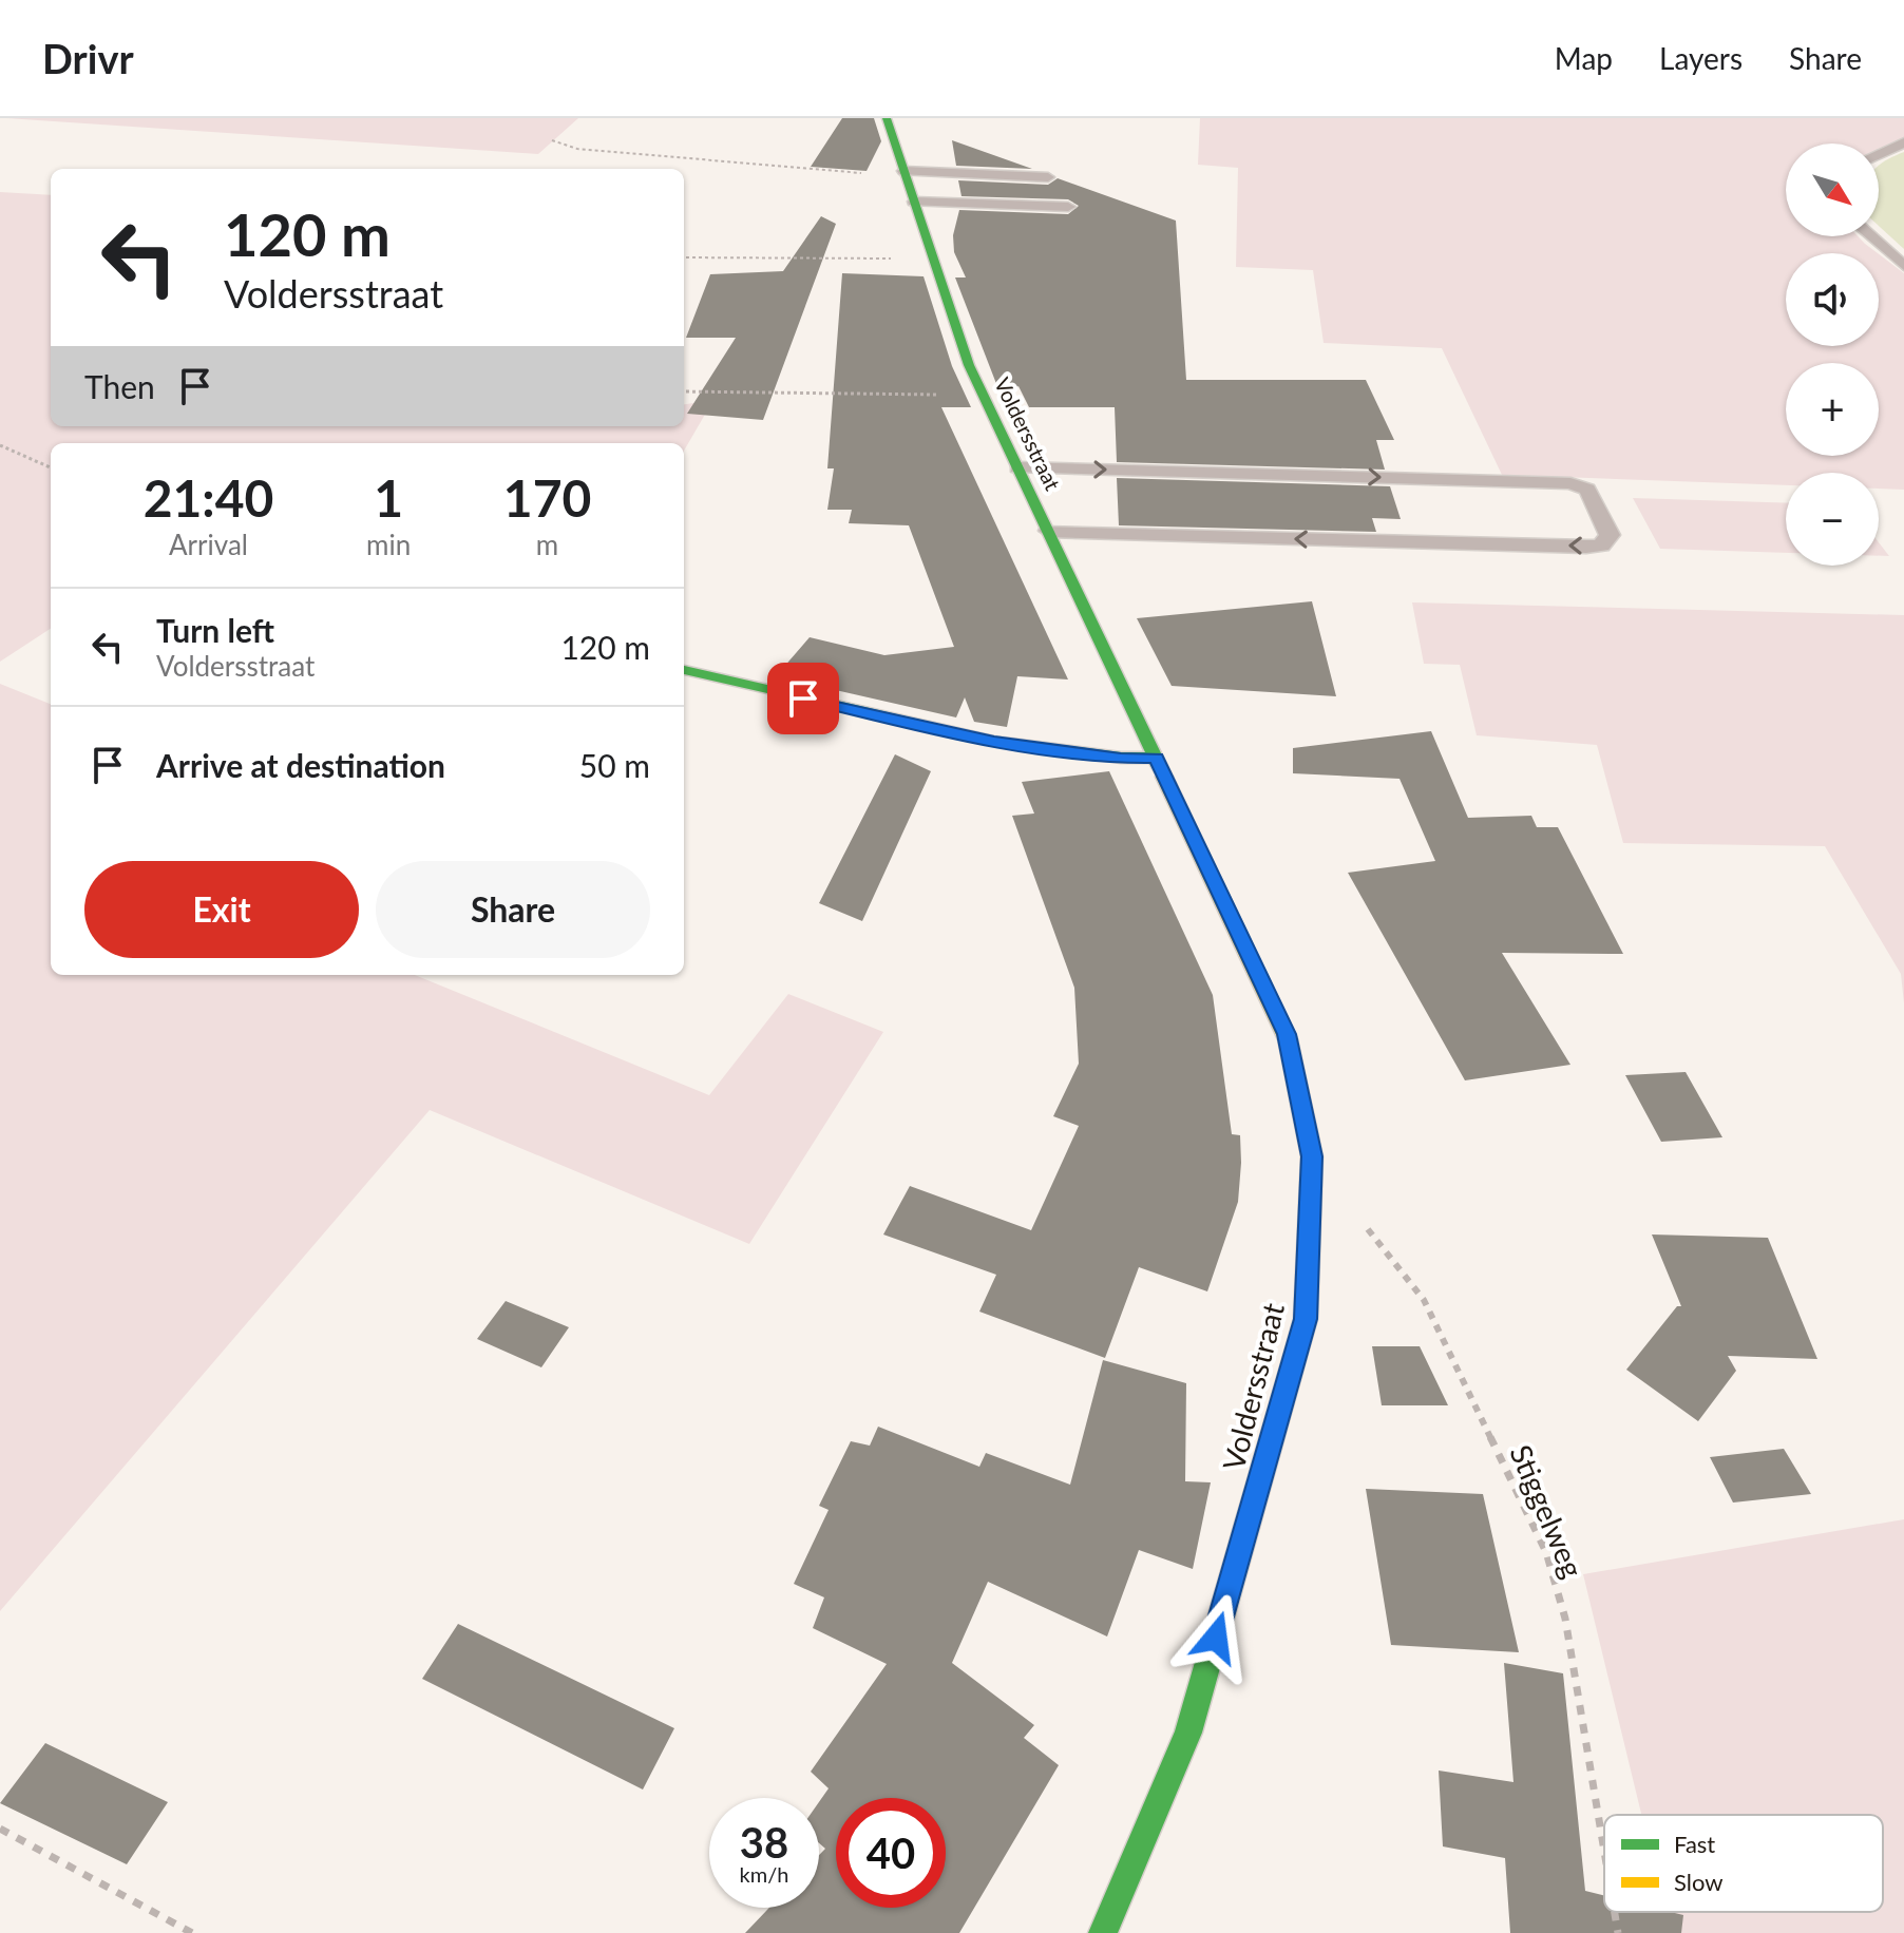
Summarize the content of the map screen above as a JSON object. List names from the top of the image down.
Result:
{
  "streets": {
    "street": ["Voldersstraat"],
    "path": ["Stiggelweg"]
  },
  "legend": ["Fast", "Slow"],
  "north": "bottom right",
  "page": {
    "header": "Drivr",
    "nav": ["Map", "Layers", "Share"],
    "map_buttons": ["+", "−"],
    "turn": ["120 m", "Voldersstraat"],
    "then": "Then",
    "eta": [
      "21:40",
      "Arrival",
      "1",
      "min",
      "170",
      "m"
    ],
    "list": [
      {
        "name": "Turn left",
        "note": "Voldersstraat",
        "value": "120 m"
      },
      {
        "name": "Arrive at destination",
        "value": "50 m"
      }
    ],
    "buttons": ["Exit", "Share"],
    "speed": "38 km/h",
    "limit": "40"
  }
}
